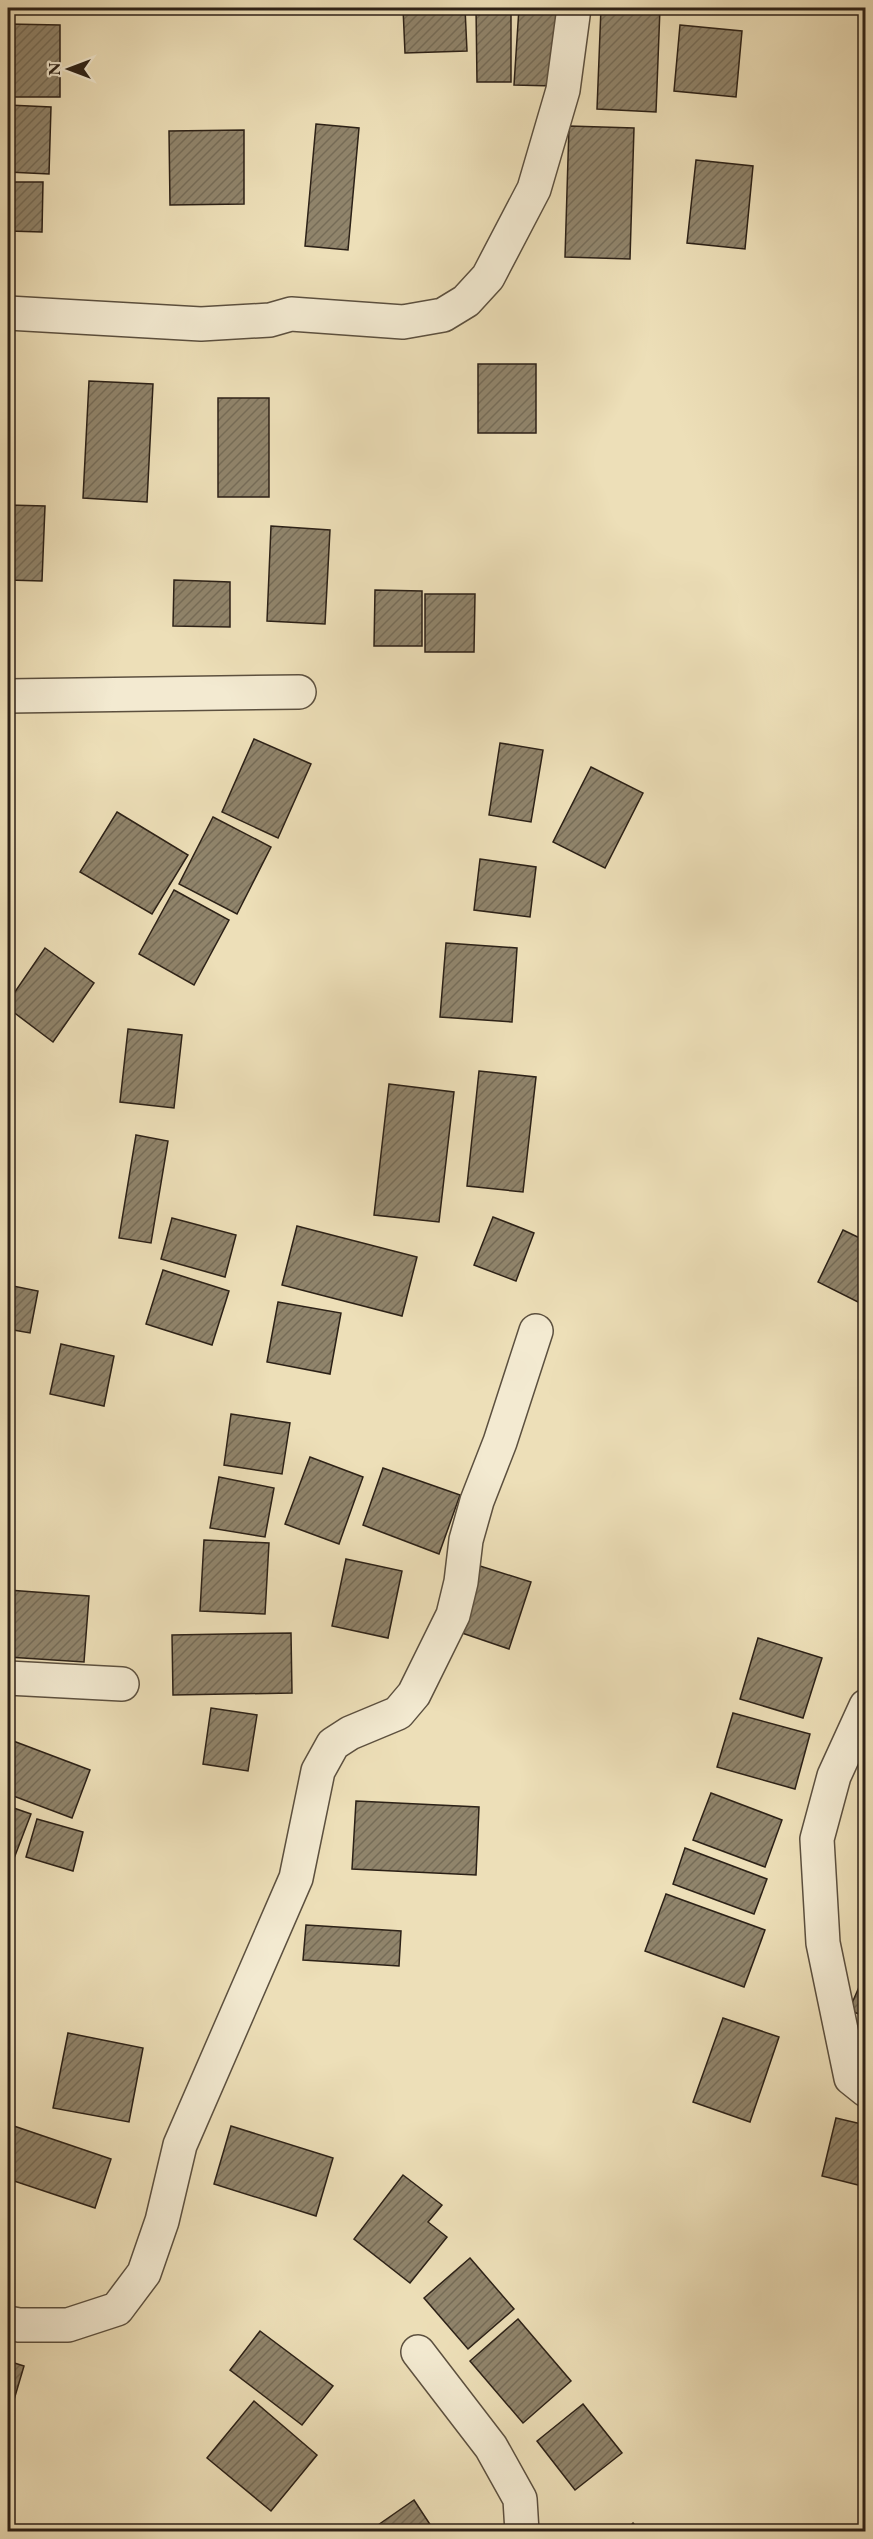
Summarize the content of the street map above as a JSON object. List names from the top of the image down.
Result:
{
  "north": "left"
}
